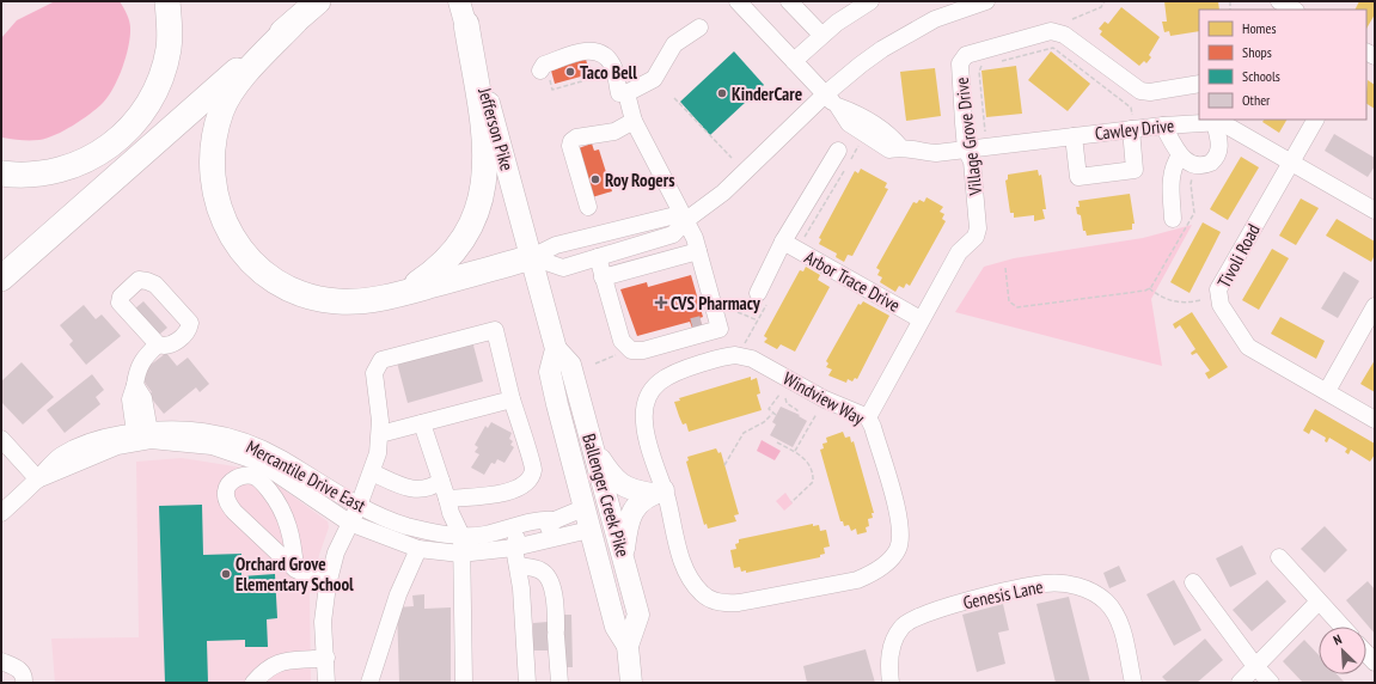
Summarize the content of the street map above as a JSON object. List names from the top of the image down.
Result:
{
  "streets": {
    "main road": ["Jefferson Pike", "Ballenger Creek Pike"],
    "street": [
      "Cawley Drive",
      "Village Grove Drive",
      "Tivoli Road",
      "Arbor Trace Drive",
      "Windview Way",
      "Mercantile Drive East",
      "Genesis Lane"
    ]
  },
  "crossings": [
    ["Jefferson Pike", "Ballenger Creek Pike"],
    ["Cawley Drive", "Village Grove Drive"],
    ["Village Grove Drive", "Arbor Trace Drive"],
    ["Village Grove Drive", "Windview Way"],
    ["Mercantile Drive East", "Ballenger Creek Pike"]
  ],
  "places": {
    "other": [
      "Taco Bell",
      "KinderCare",
      "Roy Rogers",
      "Orchard Grove Elementary School"
    ],
    "health": ["CVS Pharmacy"]
  },
  "legend": [
    "Homes",
    "Shops",
    "Schools",
    "Other"
  ],
  "north": "top left"
}
